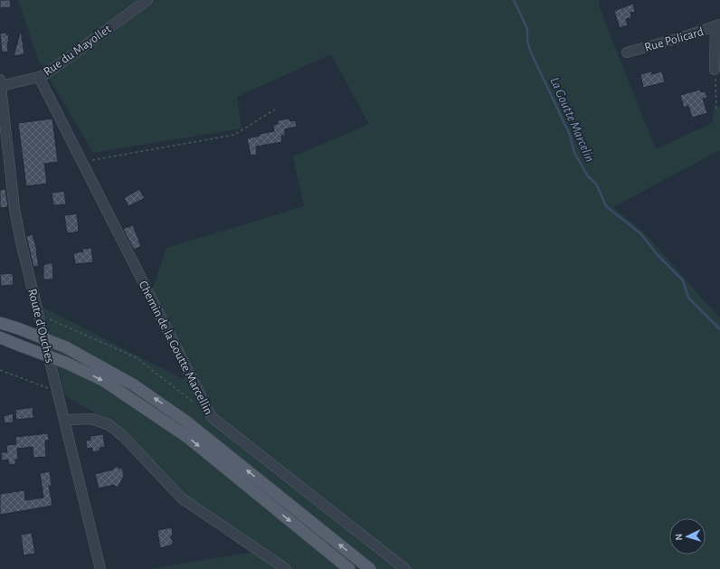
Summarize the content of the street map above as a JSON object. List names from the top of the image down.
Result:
{
  "streets": {
    "street": [
      "Rue Policard",
      "Rue du Mayollet",
      "Route d'Ouches",
      "Chemin de la Goutte Marcellin"
    ]
  },
  "crossings": [
    ["Rue du Mayollet", "Route d'Ouches"],
    ["Rue du Mayollet", "Chemin de la Goutte Marcellin"]
  ],
  "water": ["La Goutte Marcelin"],
  "north": "left"
}
